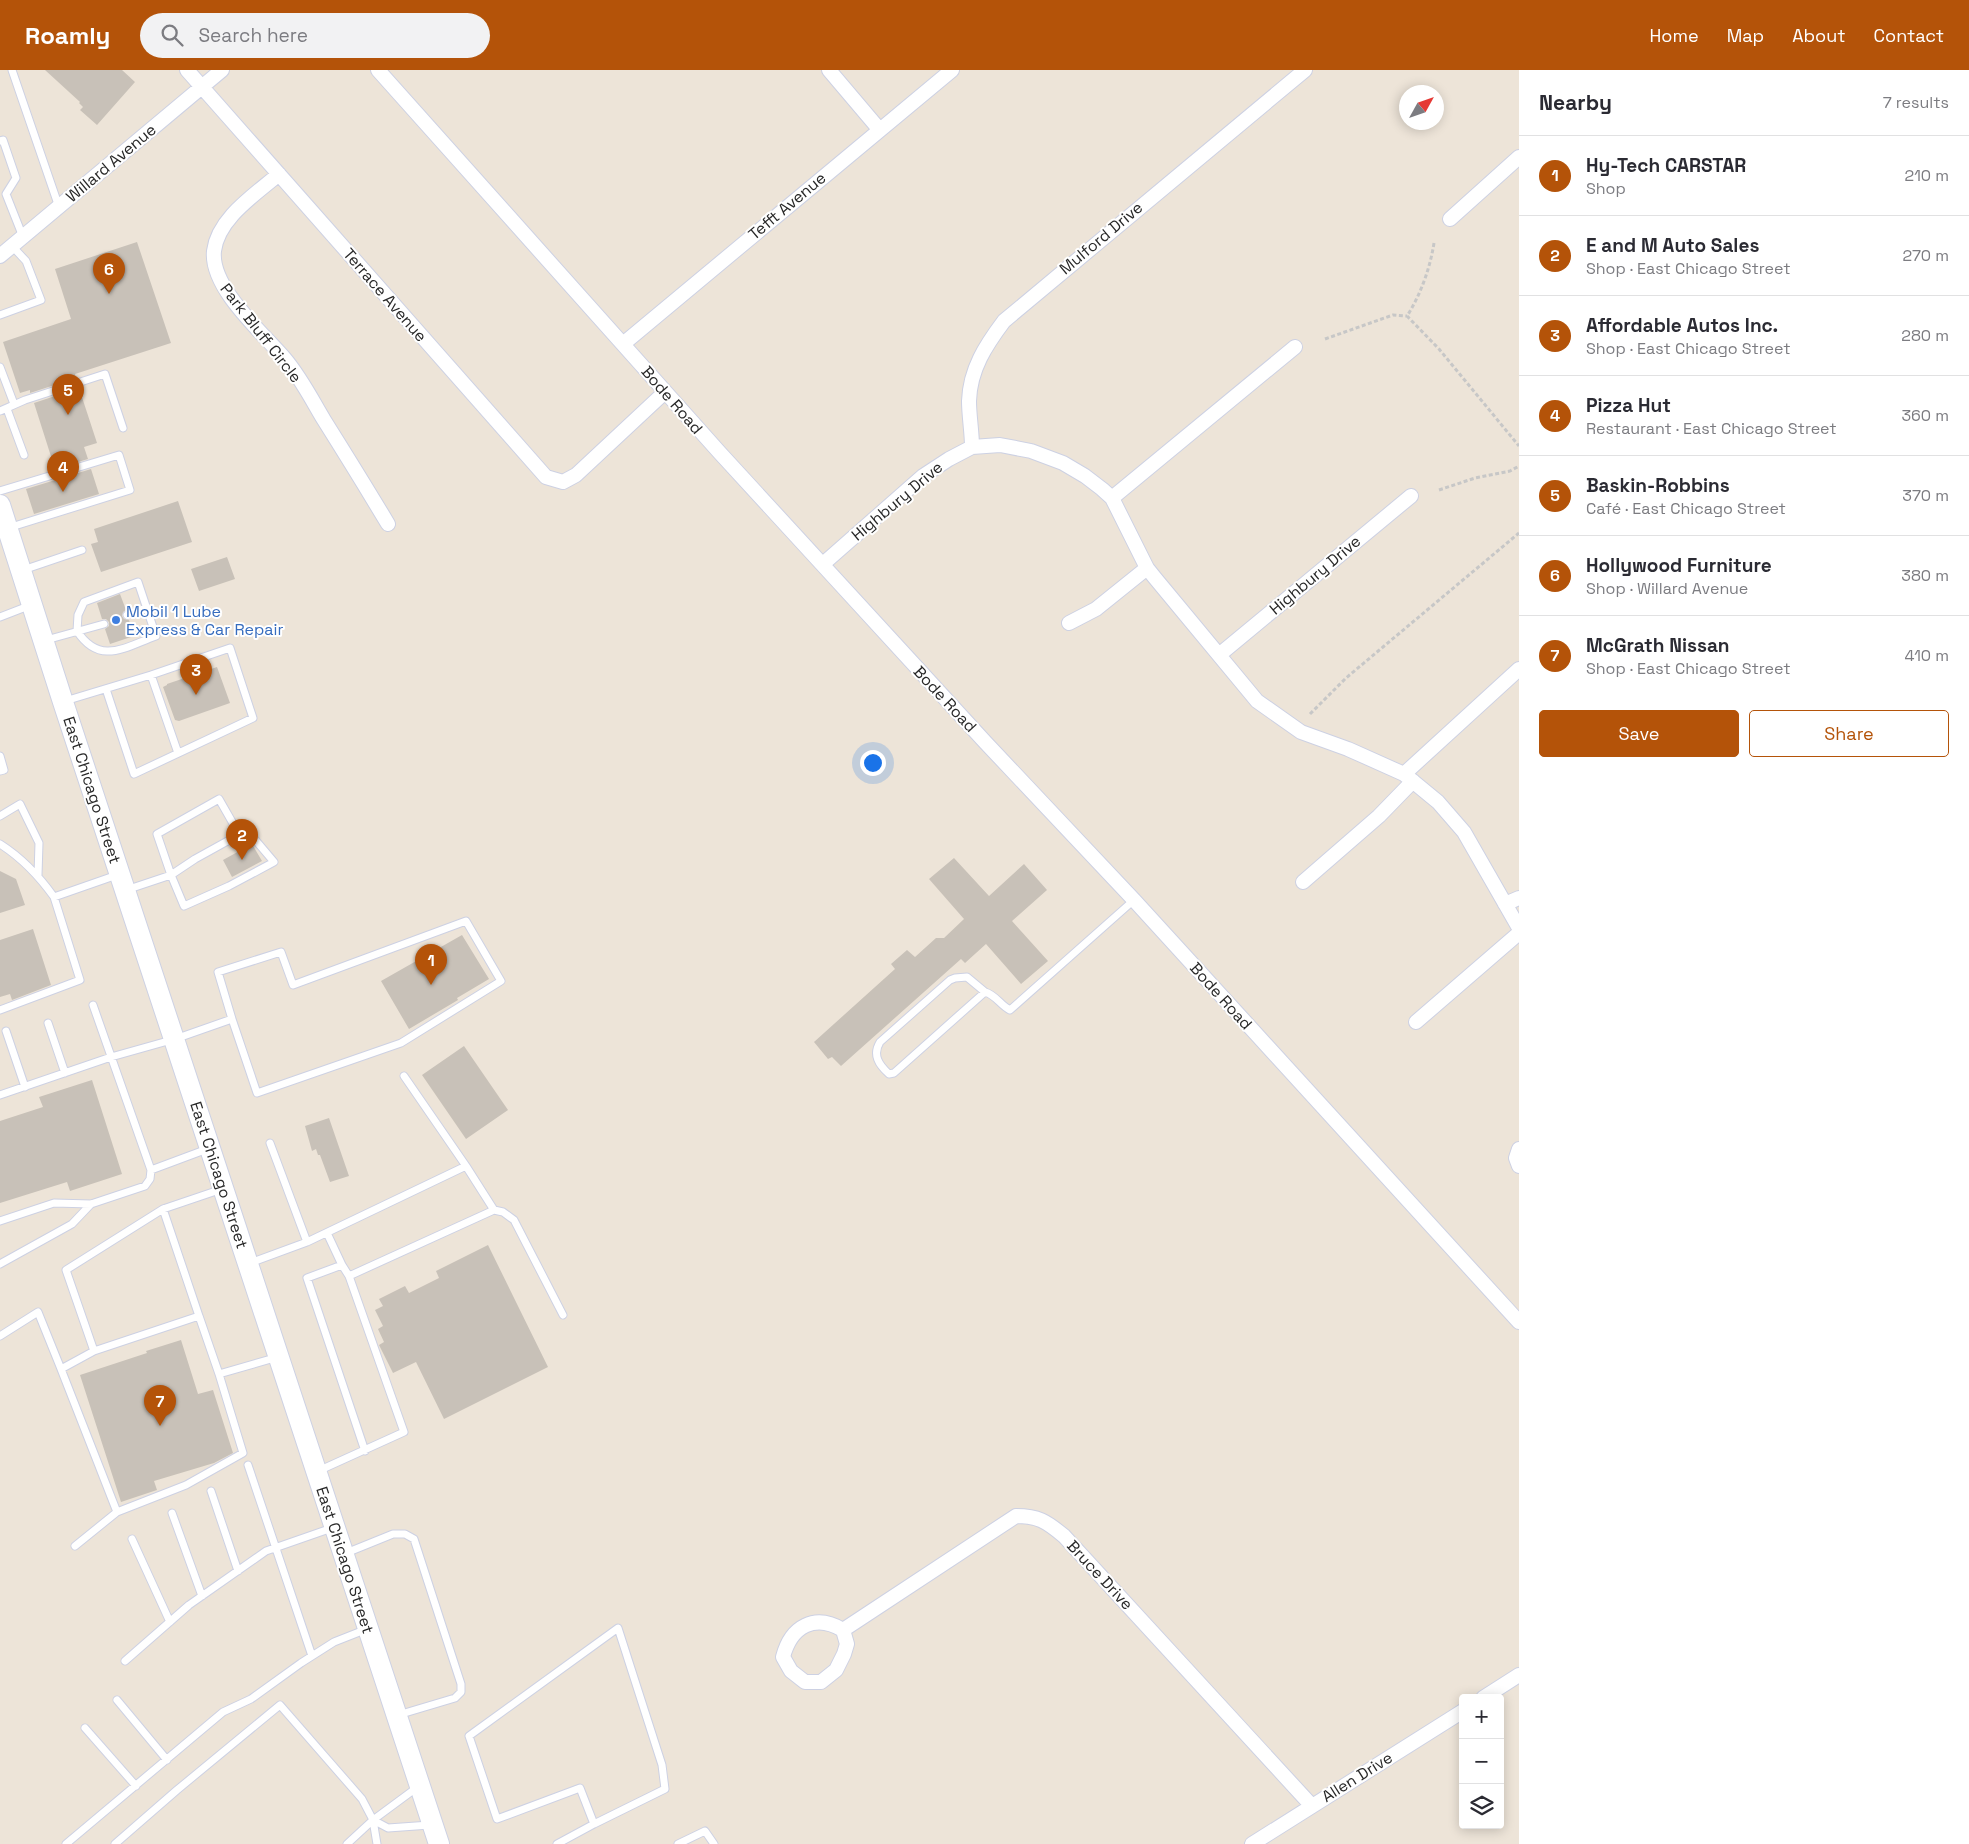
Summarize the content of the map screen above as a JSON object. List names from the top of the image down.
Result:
{
  "streets": {
    "main road": ["East Chicago Street"],
    "street": [
      "Willard Avenue",
      "Tefft Avenue",
      "Mulford Drive",
      "Terrace Avenue",
      "Park Bluff Circle",
      "Bode Road",
      "Highbury Drive",
      "Bruce Drive",
      "Allen Drive"
    ]
  },
  "crossings": [
    ["Willard Avenue", "Terrace Avenue"],
    ["Tefft Avenue", "Bode Road"],
    ["Mulford Drive", "Highbury Drive"],
    ["Terrace Avenue", "Park Bluff Circle"],
    ["Terrace Avenue", "Bode Road"],
    ["Bode Road", "Highbury Drive"],
    ["Bruce Drive", "Allen Drive"]
  ],
  "places": ["Mobil 1 Lube Express & Car Repair"],
  "north": "top right",
  "page": {
    "header": "Roamly",
    "search": "Search here",
    "nav": [
      "Home",
      "Map",
      "About",
      "Contact"
    ],
    "heading": ["Nearby", "7 results"],
    "list": [
      {
        "mark": "1",
        "name": "Hy-Tech CARSTAR",
        "note": "Shop",
        "value": "210 m"
      },
      {
        "mark": "2",
        "name": "E and M Auto Sales",
        "note": "Shop · East Chicago Street",
        "value": "270 m"
      },
      {
        "mark": "3",
        "name": "Affordable Autos Inc.",
        "note": "Shop · East Chicago Street",
        "value": "280 m"
      },
      {
        "mark": "4",
        "name": "Pizza Hut",
        "note": "Restaurant · East Chicago Street",
        "value": "360 m"
      },
      {
        "mark": "5",
        "name": "Baskin-Robbins",
        "note": "Café · East Chicago Street",
        "value": "370 m"
      },
      {
        "mark": "6",
        "name": "Hollywood Furniture",
        "note": "Shop · Willard Avenue",
        "value": "380 m"
      },
      {
        "mark": "7",
        "name": "McGrath Nissan",
        "note": "Shop · East Chicago Street",
        "value": "410 m"
      }
    ],
    "pins": [
      "6",
      "5",
      "4",
      "3",
      "2",
      "1",
      "7"
    ],
    "buttons": ["Save", "Share"],
    "map_buttons": ["+", "−"]
  }
}
